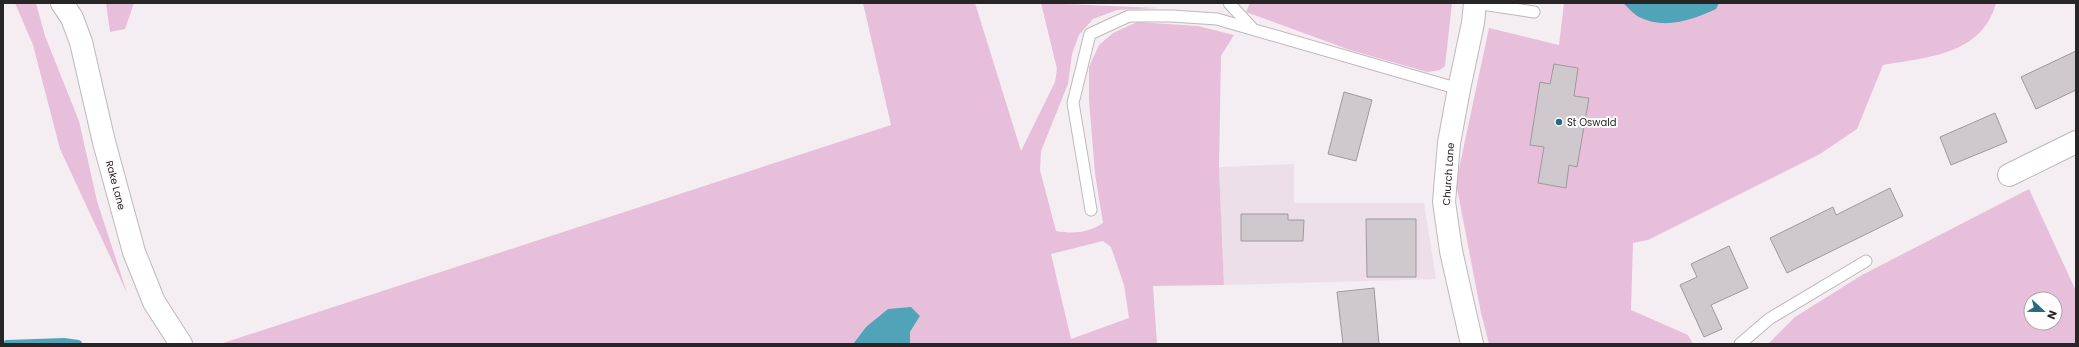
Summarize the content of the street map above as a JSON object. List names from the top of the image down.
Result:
{
  "streets": {
    "street": ["Church Lane", "Rake Lane"]
  },
  "places": ["St Oswald"],
  "north": "right"
}
